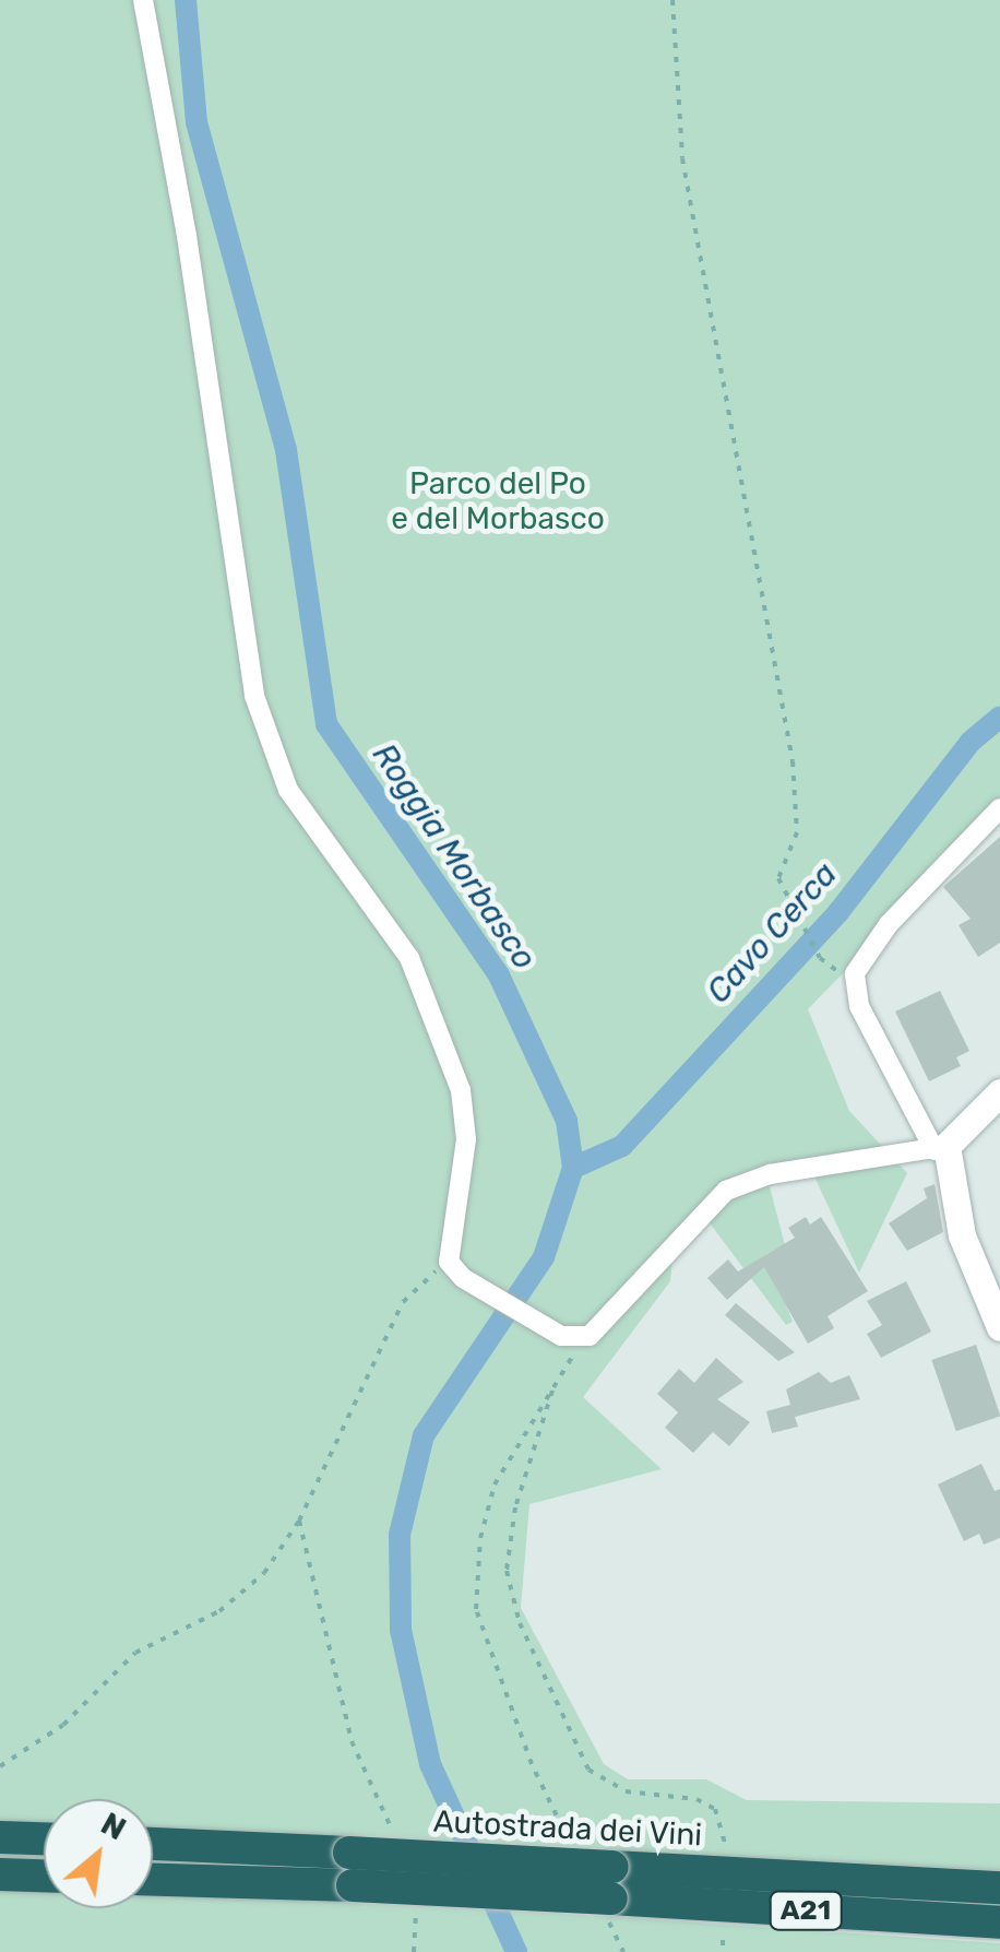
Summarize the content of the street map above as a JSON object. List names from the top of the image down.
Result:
{
  "streets": {
    "highway": ["Autostrada dei Vini", "A21"]
  },
  "water": ["Roggia Morbasco", "Cavo Cerca"],
  "parks": ["Parco del Po e del Morbasco"],
  "north": "top right"
}
